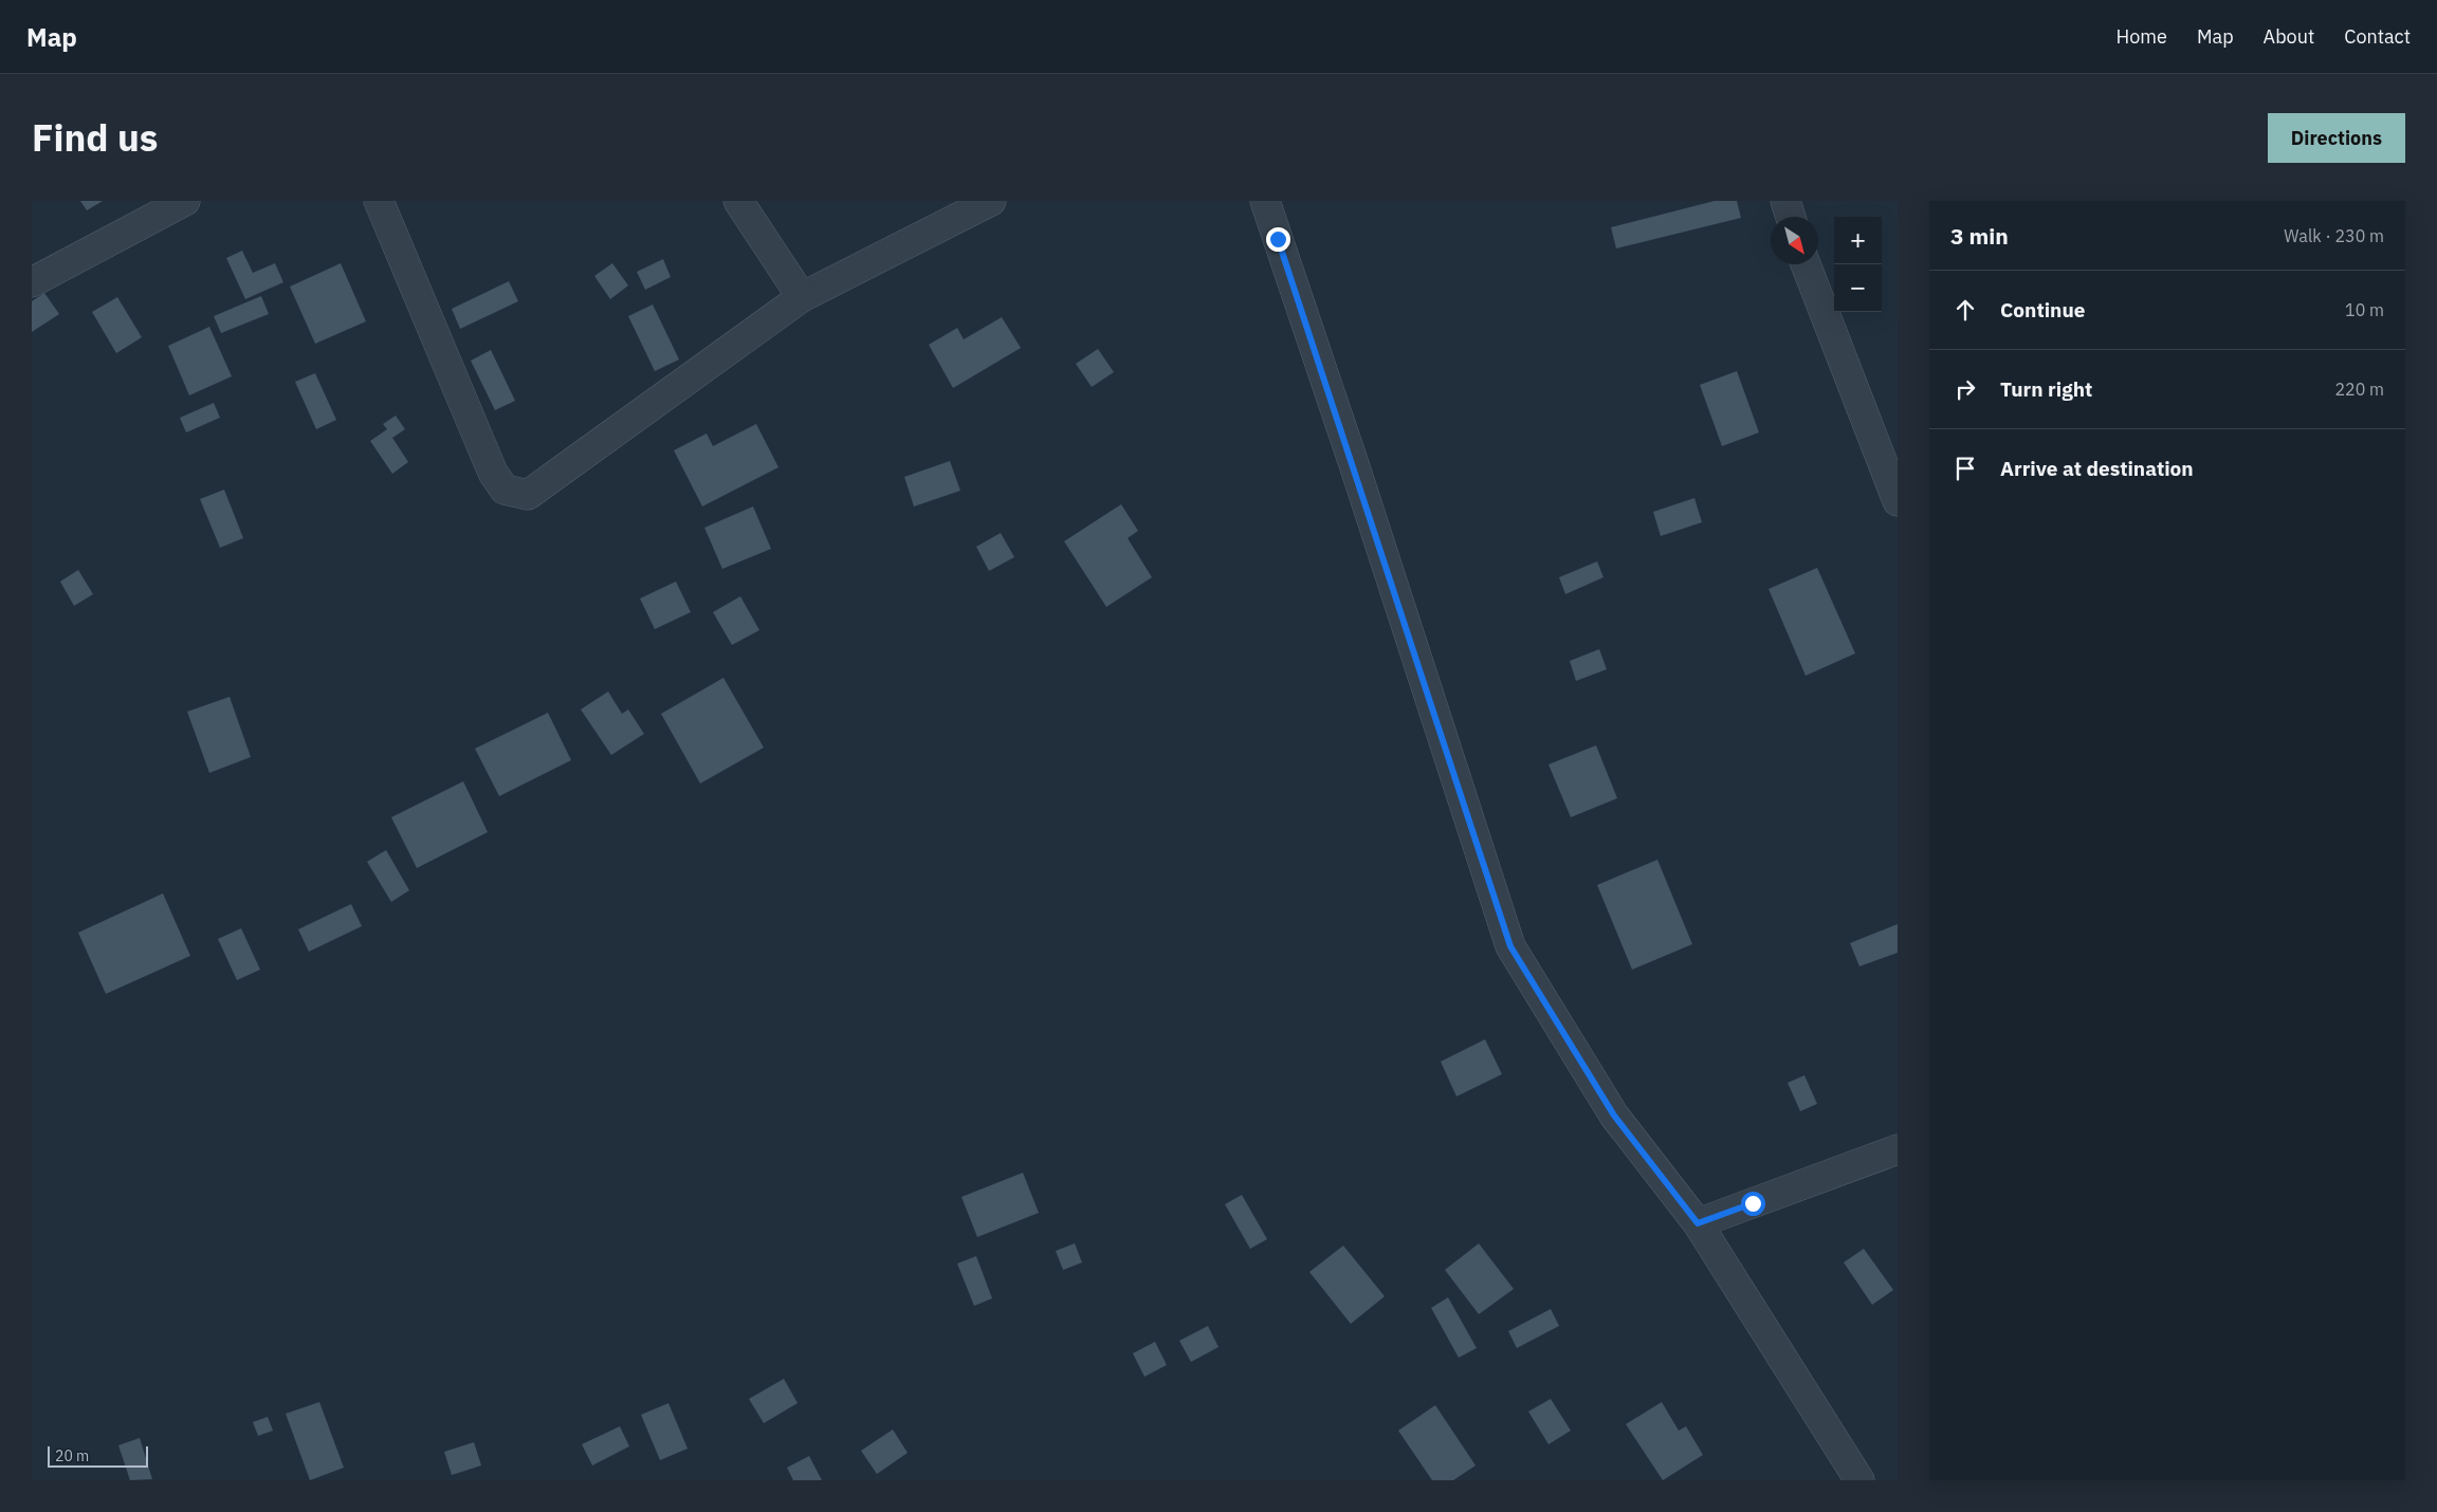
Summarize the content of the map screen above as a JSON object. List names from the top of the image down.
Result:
{
  "scale_bar": "20 m",
  "north": "bottom right",
  "page": {
    "header": "Map",
    "nav": [
      "Home",
      "Map",
      "About",
      "Contact"
    ],
    "title": "Find us",
    "buttons": "Directions",
    "heading": ["3 min", "Walk · 230 m"],
    "map_buttons": ["+", "−"],
    "list": [
      ["Continue", "10 m"],
      ["Turn right", "220 m"],
      "Arrive at destination"
    ],
    "scale": "20 m"
  }
}
